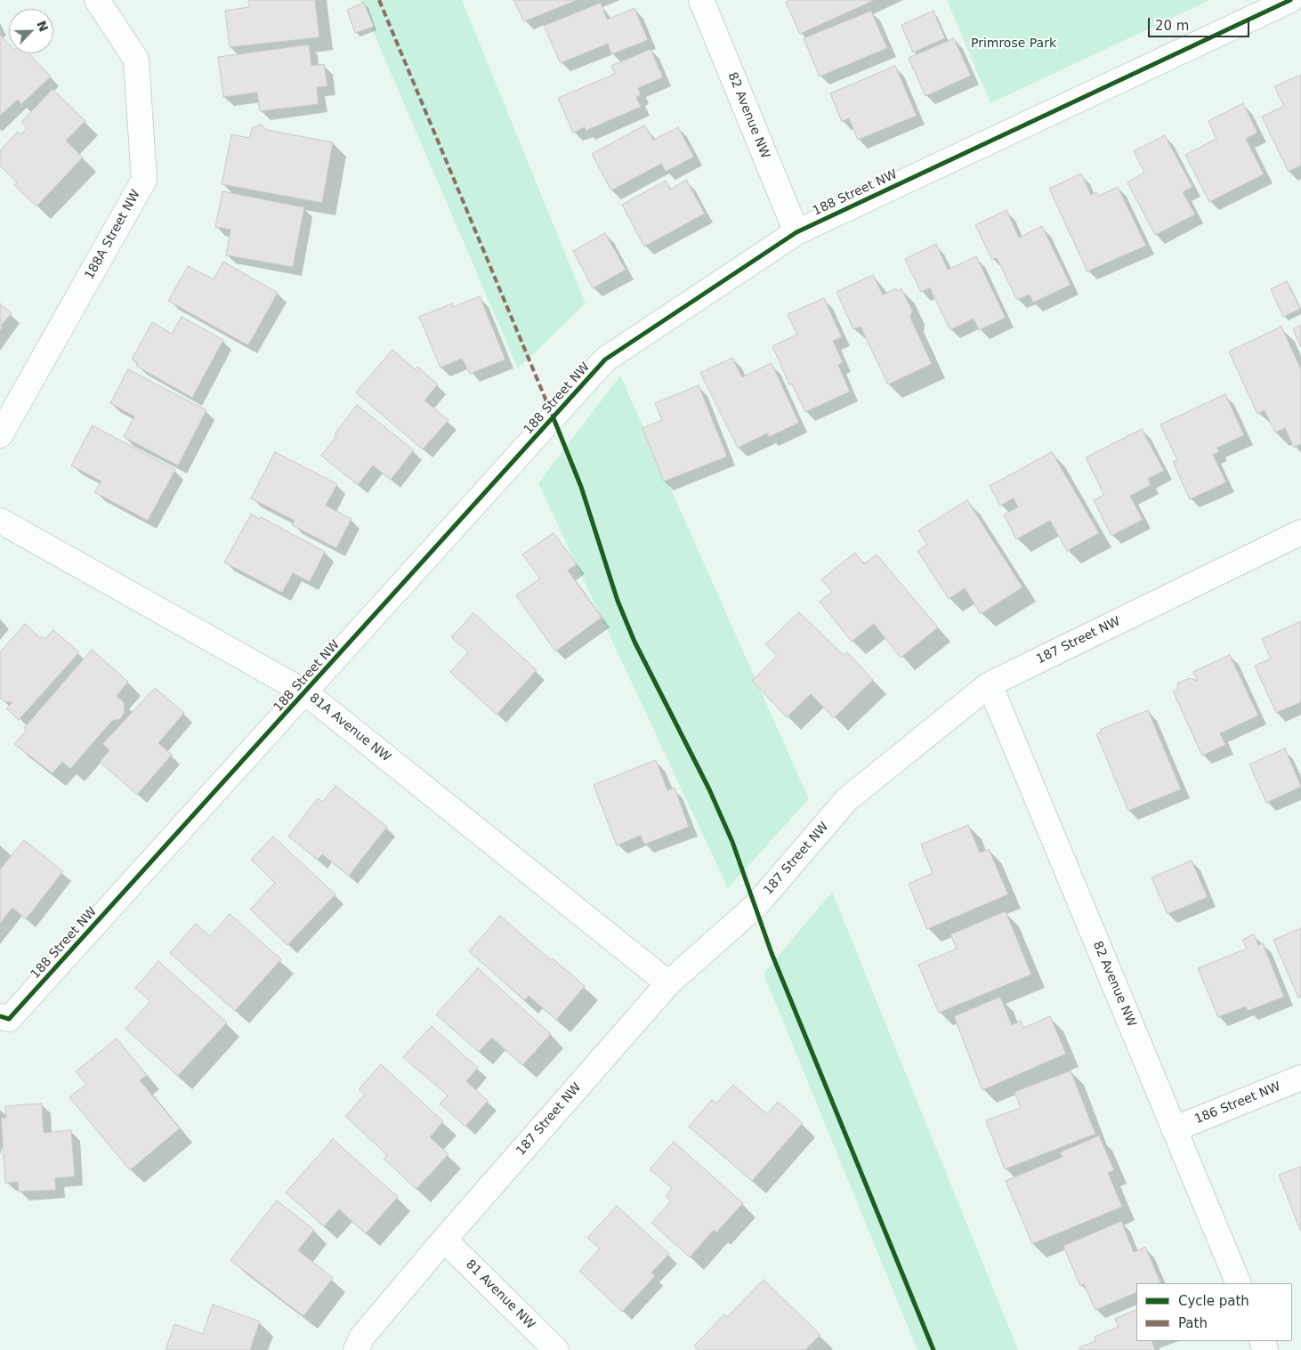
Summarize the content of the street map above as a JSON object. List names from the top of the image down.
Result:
{
  "streets": {
    "street": [
      "82 Avenue NW",
      "188 Street NW",
      "188A Street NW",
      "187 Street NW",
      "81A Avenue NW",
      "186 Street NW",
      "81 Avenue NW"
    ]
  },
  "crossings": [
    ["82 Avenue NW", "188 Street NW"],
    ["82 Avenue NW", "187 Street NW"],
    ["82 Avenue NW", "186 Street NW"],
    ["188 Street NW", "81A Avenue NW"],
    ["187 Street NW", "81A Avenue NW"],
    ["187 Street NW", "81 Avenue NW"]
  ],
  "parks": ["Primrose Park"],
  "legend": ["Cycle path", "Path"],
  "scale_bar": "20 m",
  "north": "top right"
}
